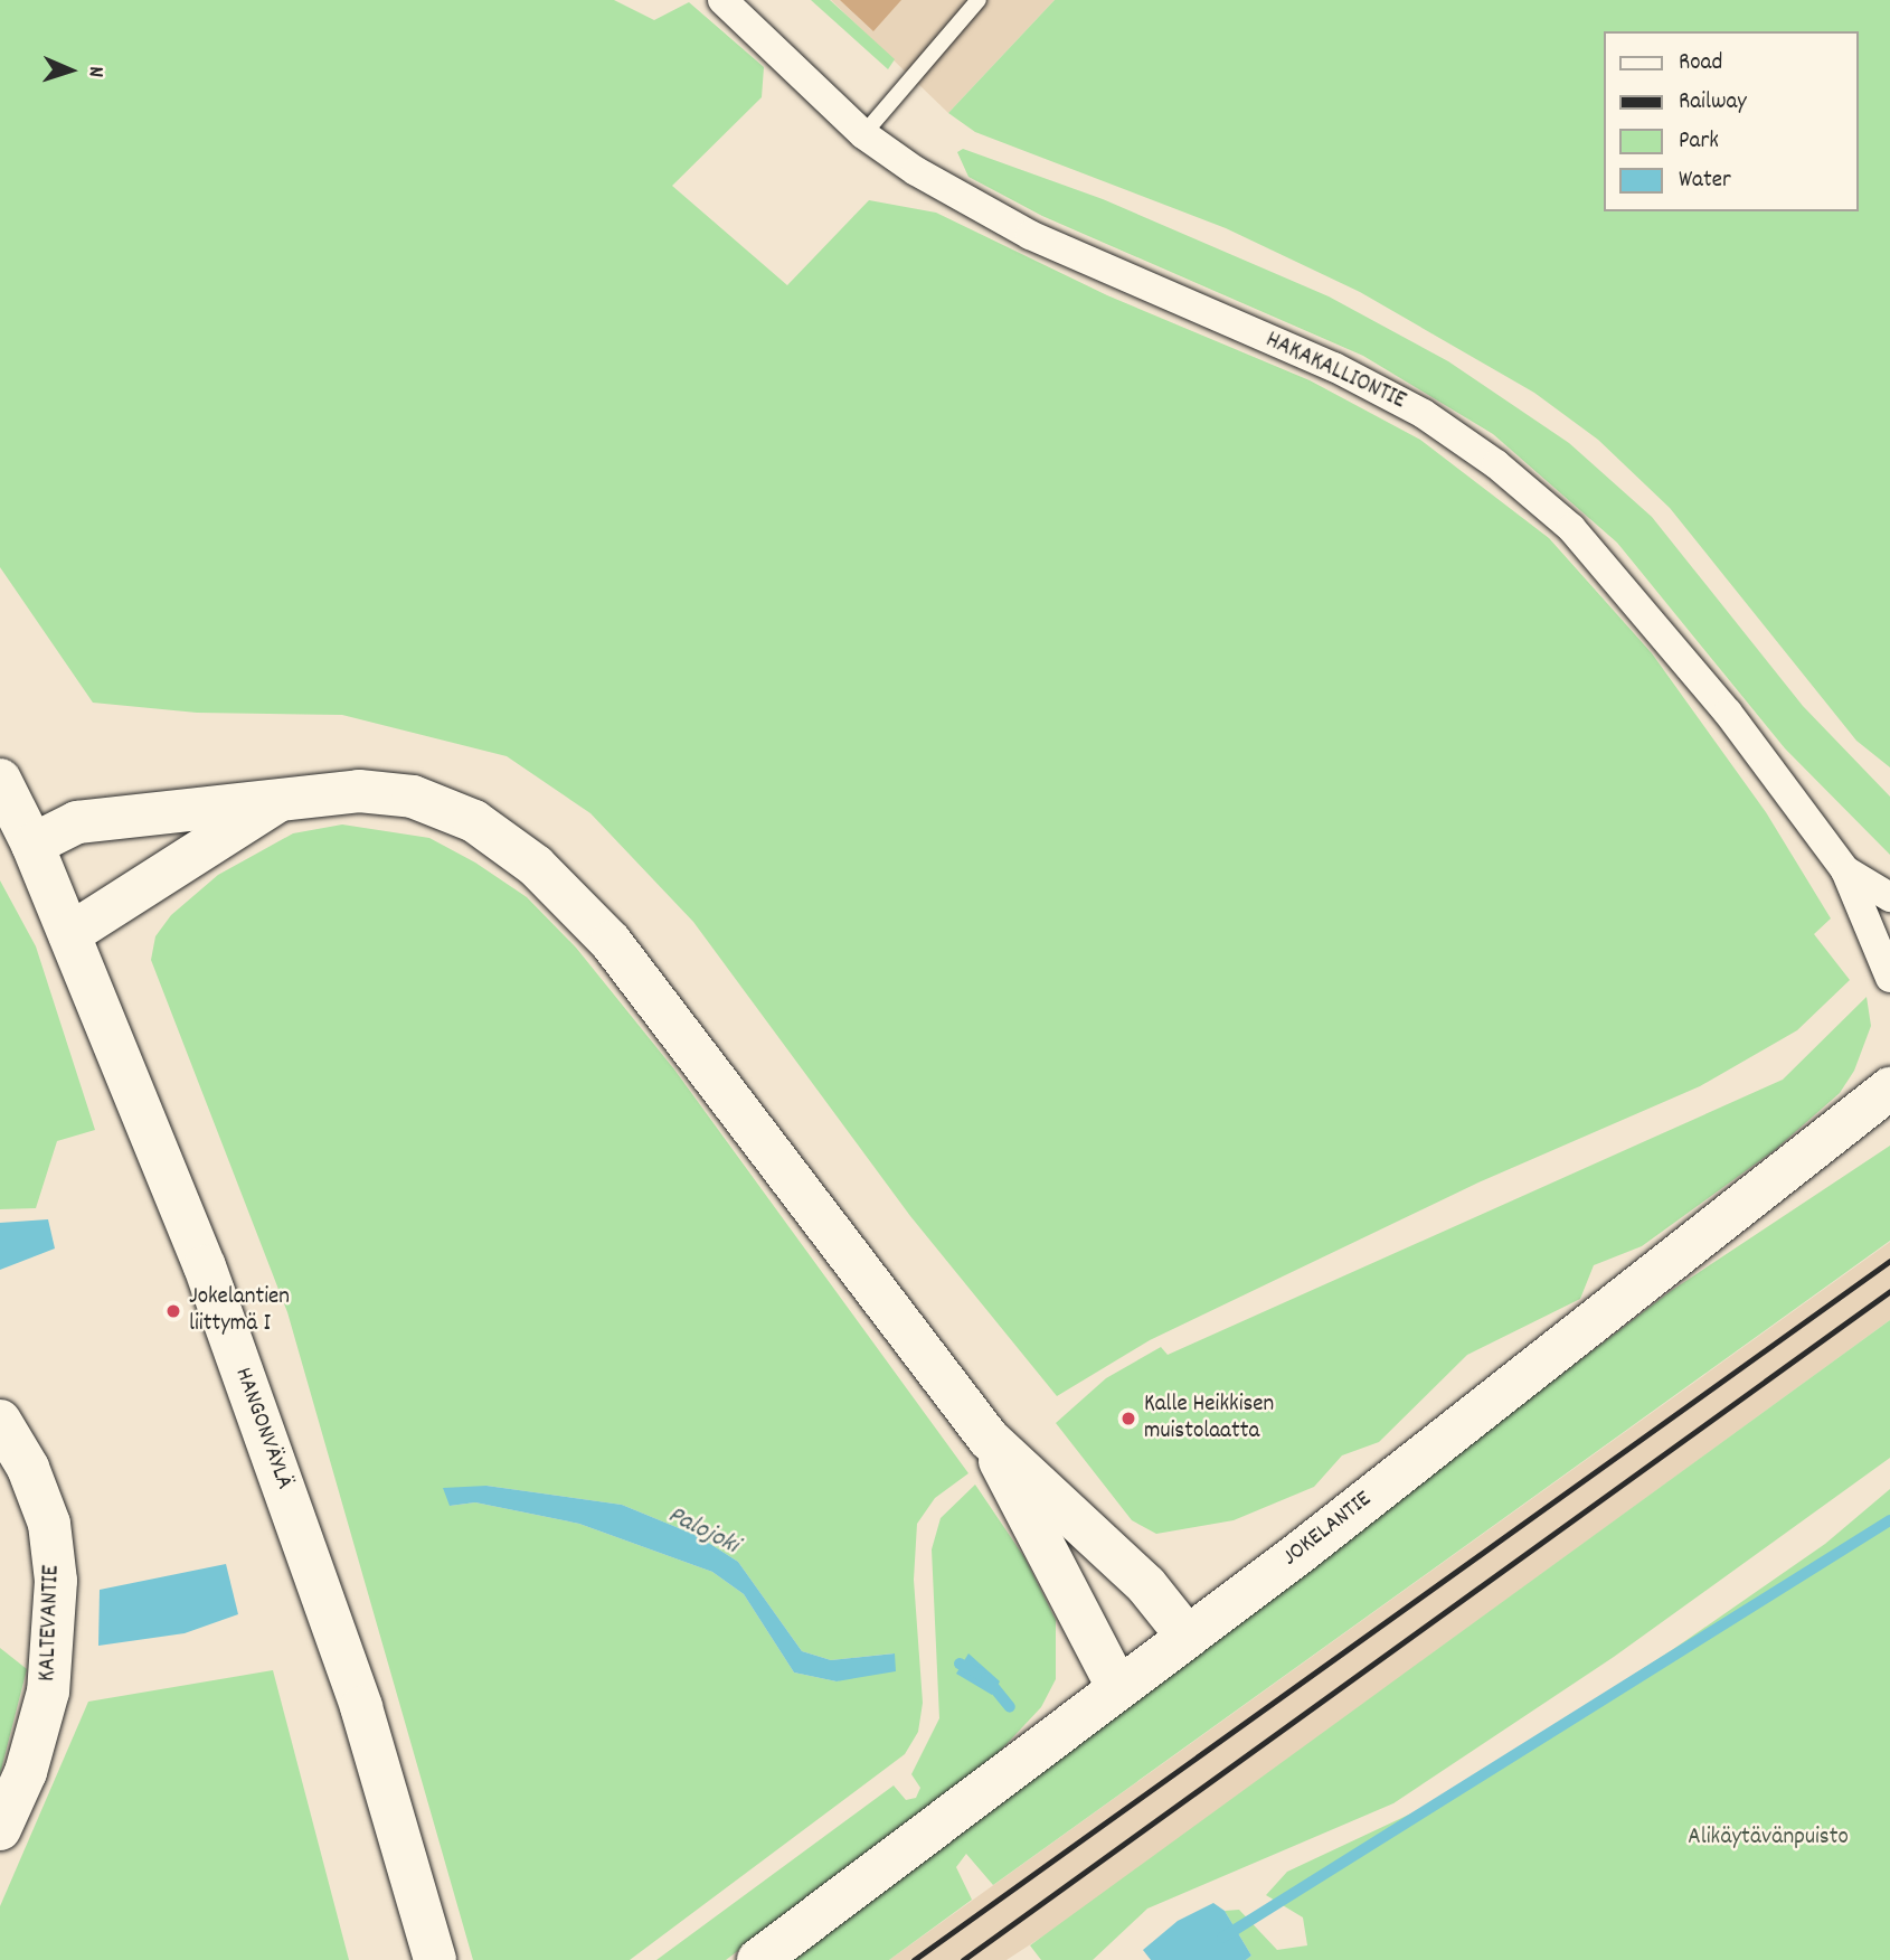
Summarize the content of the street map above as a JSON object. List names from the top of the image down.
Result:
{
  "streets": {
    "main road": ["HANGONVÄYLÄ", "JOKELANTIE", "KALTEVANTIE"],
    "street": ["HAKAKALLIONTIE"]
  },
  "water": ["Palojoki"],
  "parks": ["Alikäytävänpuisto"],
  "places": ["Jokelantien liittymä I", "Kalle Heikkisen muistolaatta"],
  "legend": [
    "Road",
    "Railway",
    "Park",
    "Water"
  ],
  "north": "right"
}
